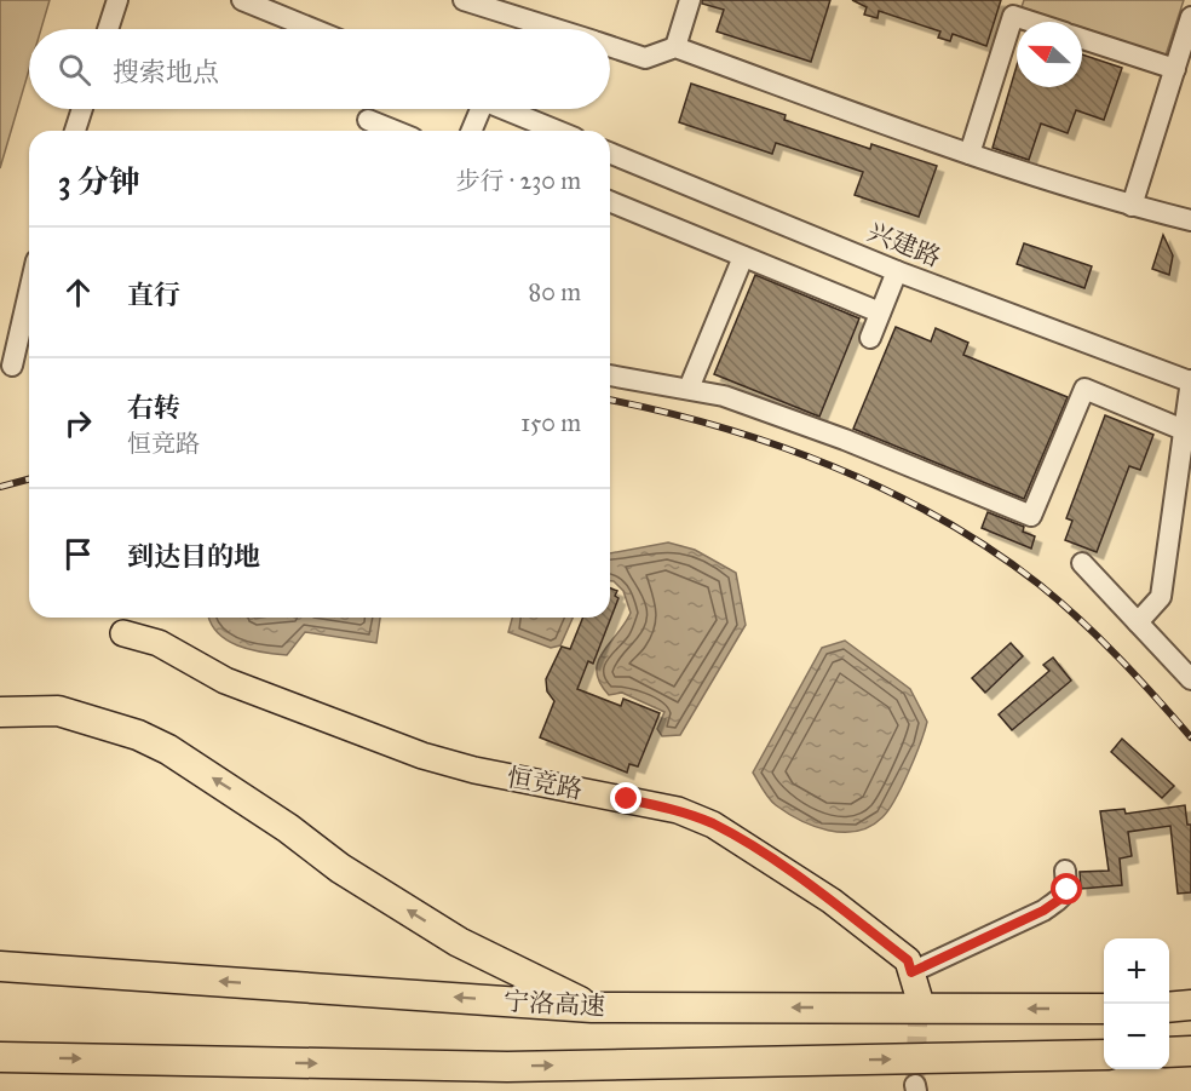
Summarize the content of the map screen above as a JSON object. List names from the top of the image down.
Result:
{
  "streets": {
    "highway": ["宁洛高速"],
    "main road": ["恒竞路"],
    "street": ["兴建路"]
  },
  "north": "left",
  "page": {
    "search": "搜索地点",
    "heading": ["3 分钟", "步行 · 230 m"],
    "list": [
      ["直行", "80 m"],
      ["右转", "恒竞路", "150 m"],
      "到达目的地"
    ],
    "map_buttons": ["+", "−"]
  }
}
